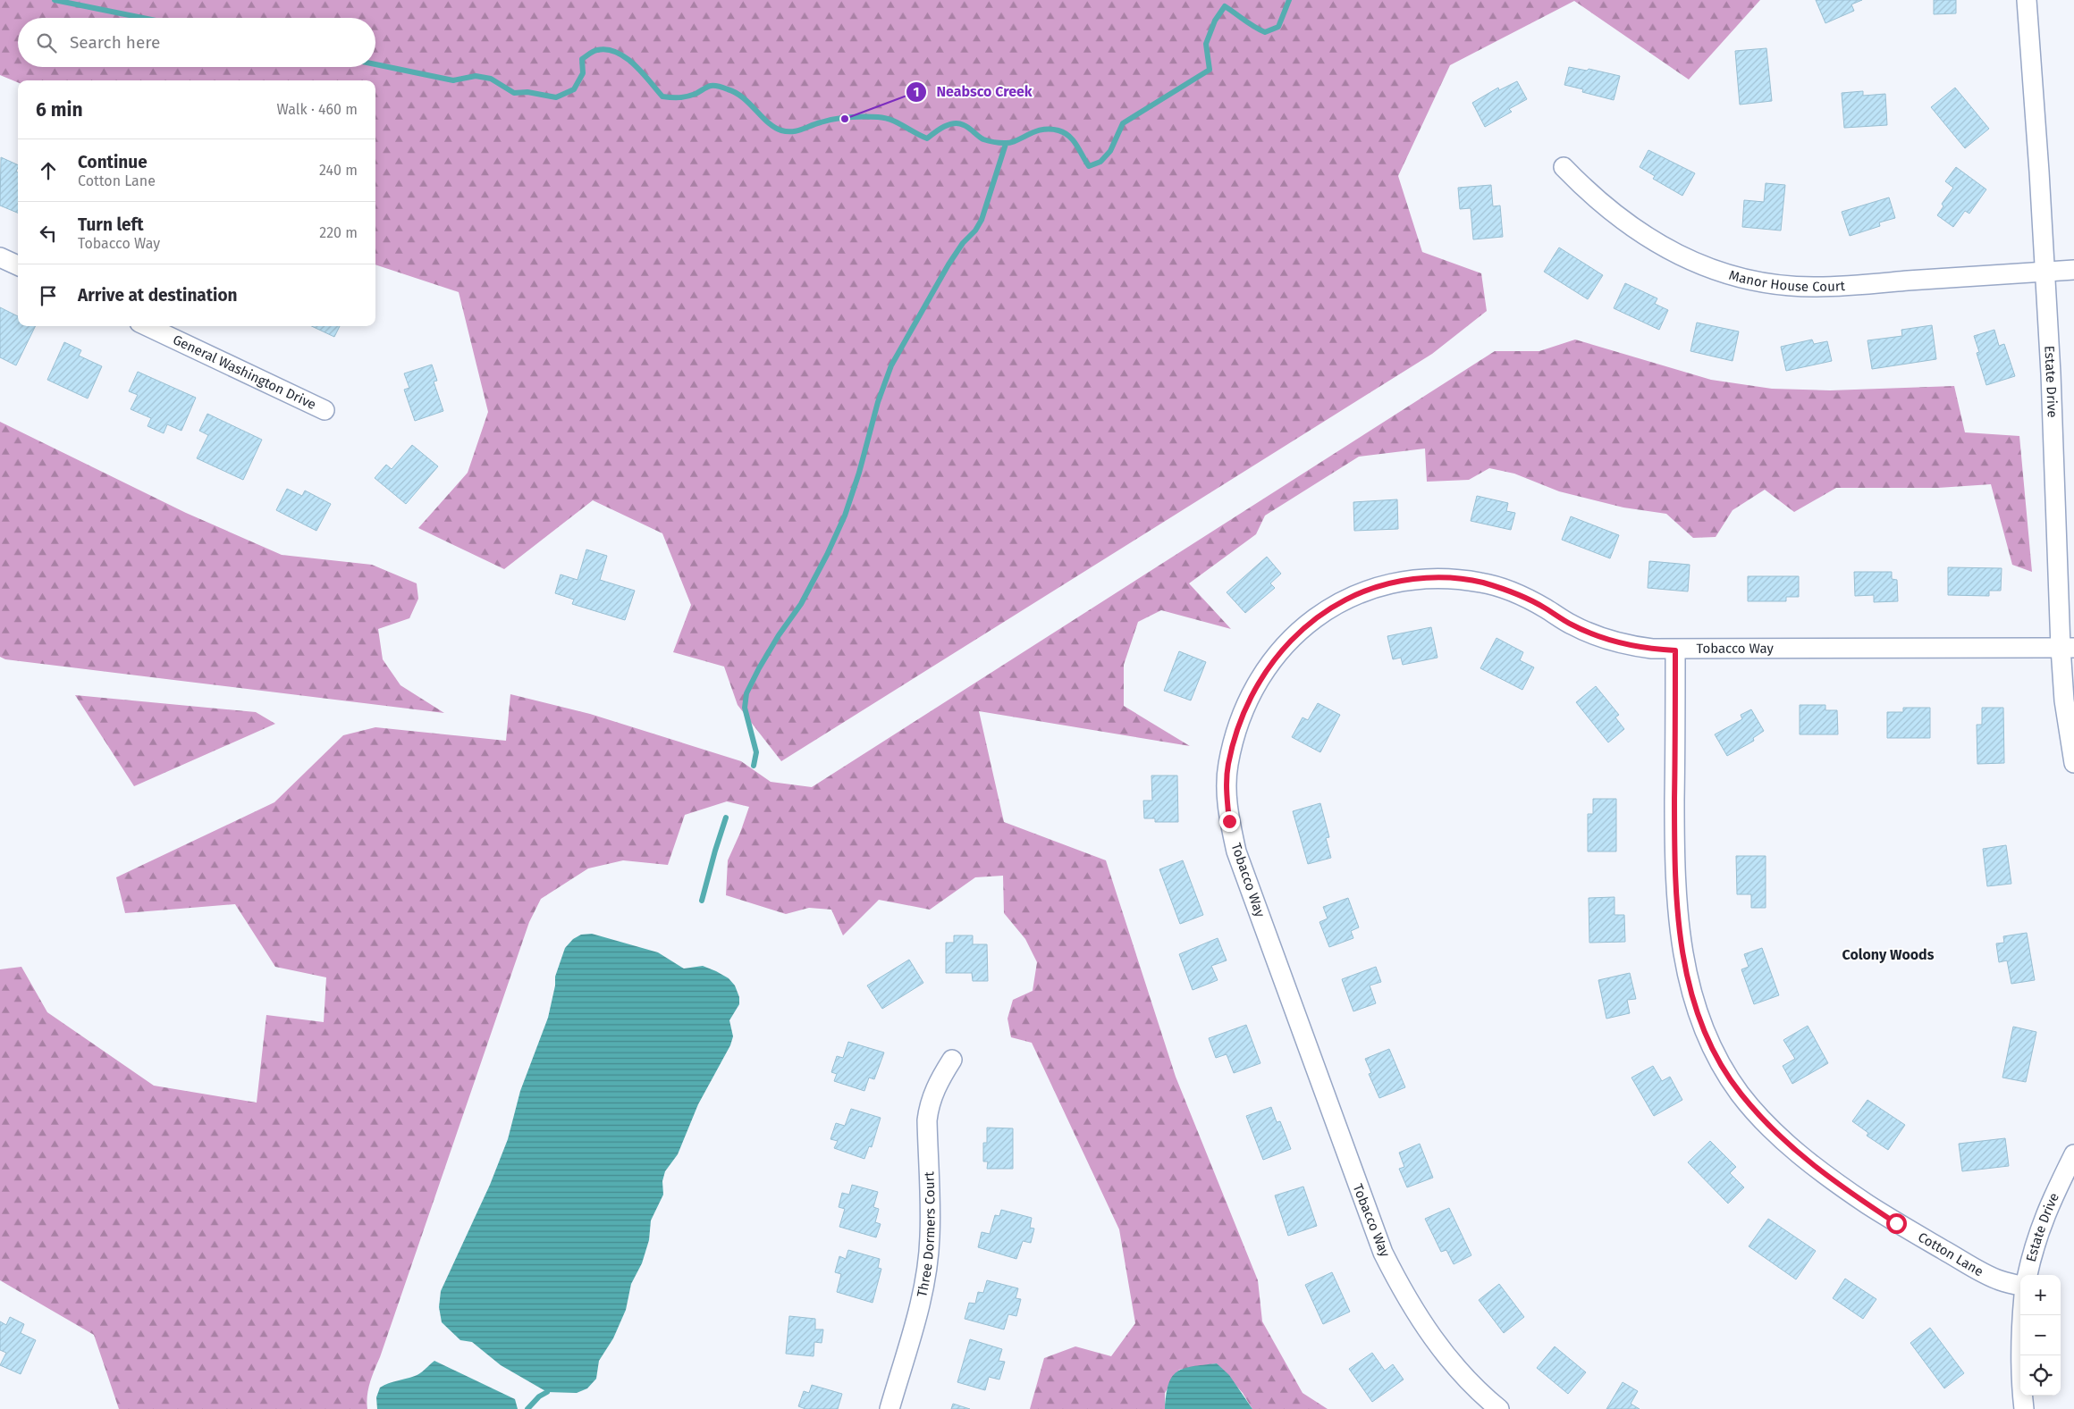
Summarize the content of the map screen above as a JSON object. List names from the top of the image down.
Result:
{
  "streets": {
    "street": [
      "Manor House Court",
      "General Washington Drive",
      "Estate Drive",
      "Tobacco Way",
      "Three Dormers Court",
      "Cotton Lane"
    ]
  },
  "crossings": [
    ["Manor House Court", "Estate Drive"],
    ["Estate Drive", "Tobacco Way"],
    ["Tobacco Way", "Cotton Lane"]
  ],
  "districts": ["Colony Woods"],
  "places": ["Neabsco Creek"],
  "page": {
    "search": "Search here",
    "heading": ["6 min", "Walk · 460 m"],
    "list": [
      ["Continue", "Cotton Lane", "240 m"],
      ["Turn left", "Tobacco Way", "220 m"],
      "Arrive at destination"
    ],
    "map_buttons": ["+", "−"]
  }
}
